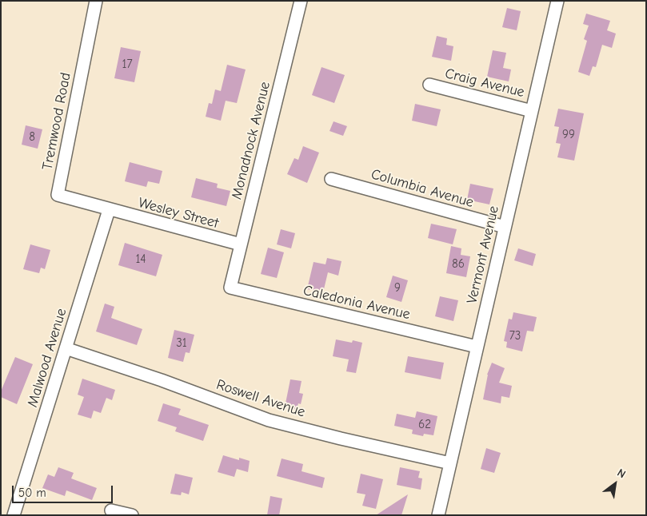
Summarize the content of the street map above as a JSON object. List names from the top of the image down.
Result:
{
  "streets": {
    "street": [
      "Craig Avenue",
      "Tremwood Road",
      "Monadnock Avenue",
      "Columbia Avenue",
      "Wesley Street",
      "Vermont Avenue",
      "Caledonia Avenue",
      "Malwood Avenue",
      "Roswell Avenue"
    ]
  },
  "crossings": [
    ["Craig Avenue", "Vermont Avenue"],
    ["Tremwood Road", "Wesley Street"],
    ["Tremwood Road", "Malwood Avenue"],
    ["Monadnock Avenue", "Wesley Street"],
    ["Monadnock Avenue", "Caledonia Avenue"],
    ["Columbia Avenue", "Vermont Avenue"],
    ["Wesley Street", "Malwood Avenue"],
    ["Vermont Avenue", "Caledonia Avenue"],
    ["Vermont Avenue", "Roswell Avenue"],
    ["Malwood Avenue", "Roswell Avenue"]
  ],
  "house_numbers": [
    "17",
    "99",
    "8",
    "14",
    "86",
    "9",
    "73",
    "31",
    "62"
  ],
  "scale_bar": "50 m",
  "north": "top right"
}
